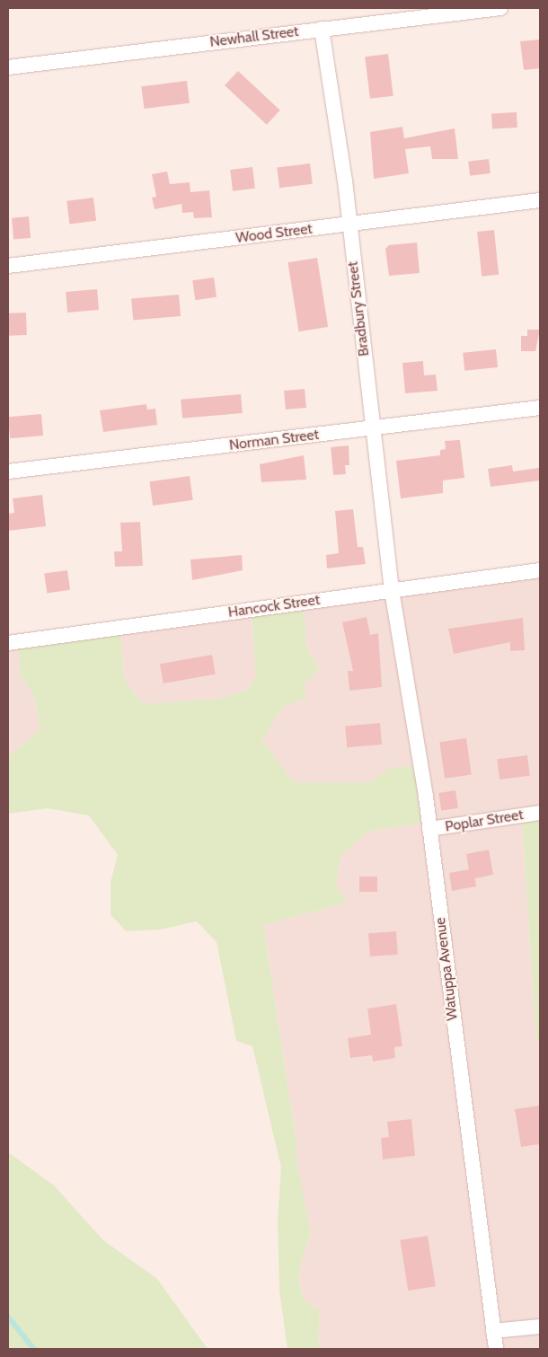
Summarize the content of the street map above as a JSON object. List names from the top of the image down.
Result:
{
  "streets": {
    "street": [
      "Newhall Street",
      "Wood Street",
      "Bradbury Street",
      "Norman Street",
      "Hancock Street",
      "Poplar Street",
      "Watuppa Avenue"
    ]
  },
  "crossings": [
    ["Newhall Street", "Bradbury Street"],
    ["Wood Street", "Bradbury Street"],
    ["Bradbury Street", "Norman Street"],
    ["Bradbury Street", "Hancock Street"],
    ["Bradbury Street", "Watuppa Avenue"],
    ["Hancock Street", "Watuppa Avenue"],
    ["Poplar Street", "Watuppa Avenue"]
  ]
}
